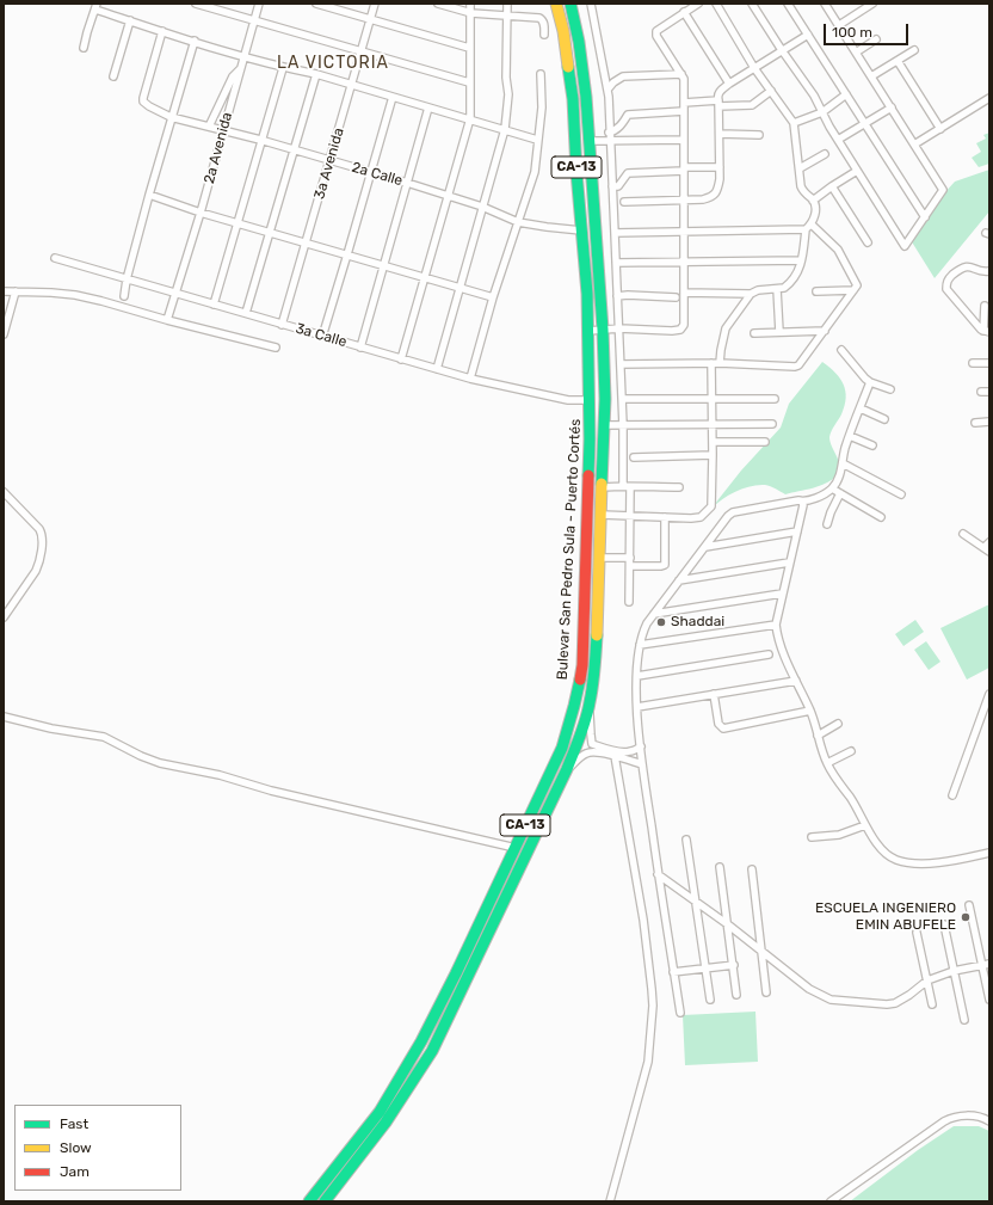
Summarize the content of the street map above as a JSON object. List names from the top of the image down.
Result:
{
  "streets": {
    "highway": ["CA-13", "Bulevar San Pedro Sula - Puerto Cortés"],
    "street": [
      "2a Avenida",
      "3a Avenida",
      "2a Calle",
      "3a Calle"
    ]
  },
  "crossings": [
    ["2a Avenida", "2a Calle"],
    ["2a Avenida", "3a Calle"],
    ["3a Avenida", "2a Calle"],
    ["3a Avenida", "3a Calle"],
    ["2a Calle", "Bulevar San Pedro Sula - Puerto Cortés"],
    ["3a Calle", "Bulevar San Pedro Sula - Puerto Cortés"]
  ],
  "districts": ["LA VICTORIA"],
  "places": ["Shaddai", "ESCUELA INGENIERO EMIN ABUFELE"],
  "legend": ["Fast", "Slow", "Jam"],
  "scale_bar": "100 m"
}
